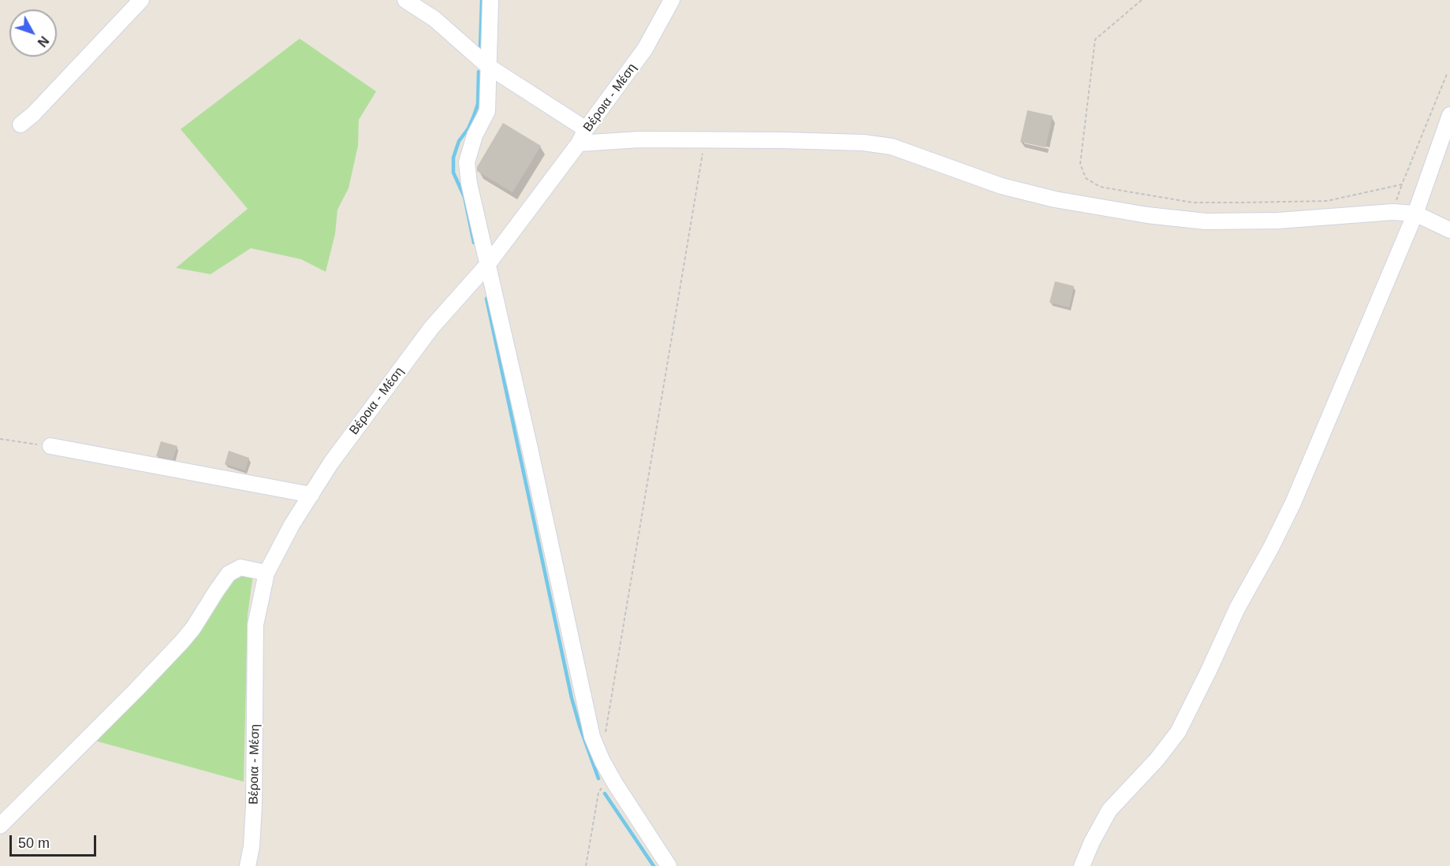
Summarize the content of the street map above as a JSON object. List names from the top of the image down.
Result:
{
  "streets": {
    "street": ["Βέροια - Μέση"]
  },
  "scale_bar": "50 m",
  "north": "bottom right"
}
